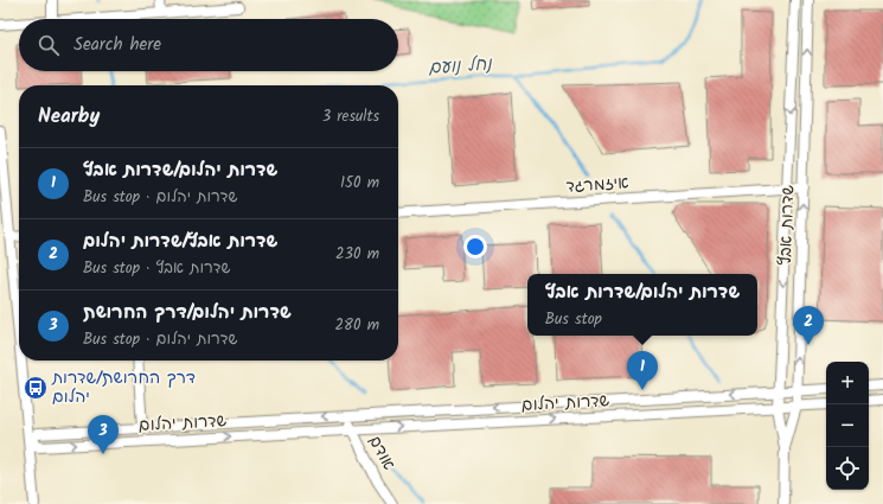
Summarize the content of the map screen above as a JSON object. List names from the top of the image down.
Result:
{
  "streets": {
    "street": [
      "איזמרגד",
      "שדרות אבץ",
      "שדרות יהלום",
      "אודם"
    ]
  },
  "crossings": [
    ["איזמרגד", "שדרות אבץ"],
    ["שדרות אבץ", "שדרות יהלום"],
    ["שדרות יהלום", "אודם"]
  ],
  "water": ["נחל נועם"],
  "places": {
    "bus stop": ["דרך החרושת/שדרות יהלום"]
  },
  "page": {
    "search": "Search here",
    "heading": ["Nearby", "3 results"],
    "list": [
      {
        "mark": "1",
        "name": "שדרות יהלום/שדרות אבץ",
        "note": "Bus stop · שדרות יהלום",
        "value": "150 m"
      },
      {
        "mark": "2",
        "name": "שדרות אבץ/שדרות יהלום",
        "note": "Bus stop · שדרות אבץ",
        "value": "230 m"
      },
      {
        "mark": "3",
        "name": "שדרות יהלום/דרך החרושת",
        "note": "Bus stop · שדרות יהלום",
        "value": "280 m"
      }
    ],
    "popup": ["שדרות יהלום/שדרות אבץ", "Bus stop"],
    "pins": ["2", "1", "3"],
    "map_buttons": ["+", "−"]
  }
}
